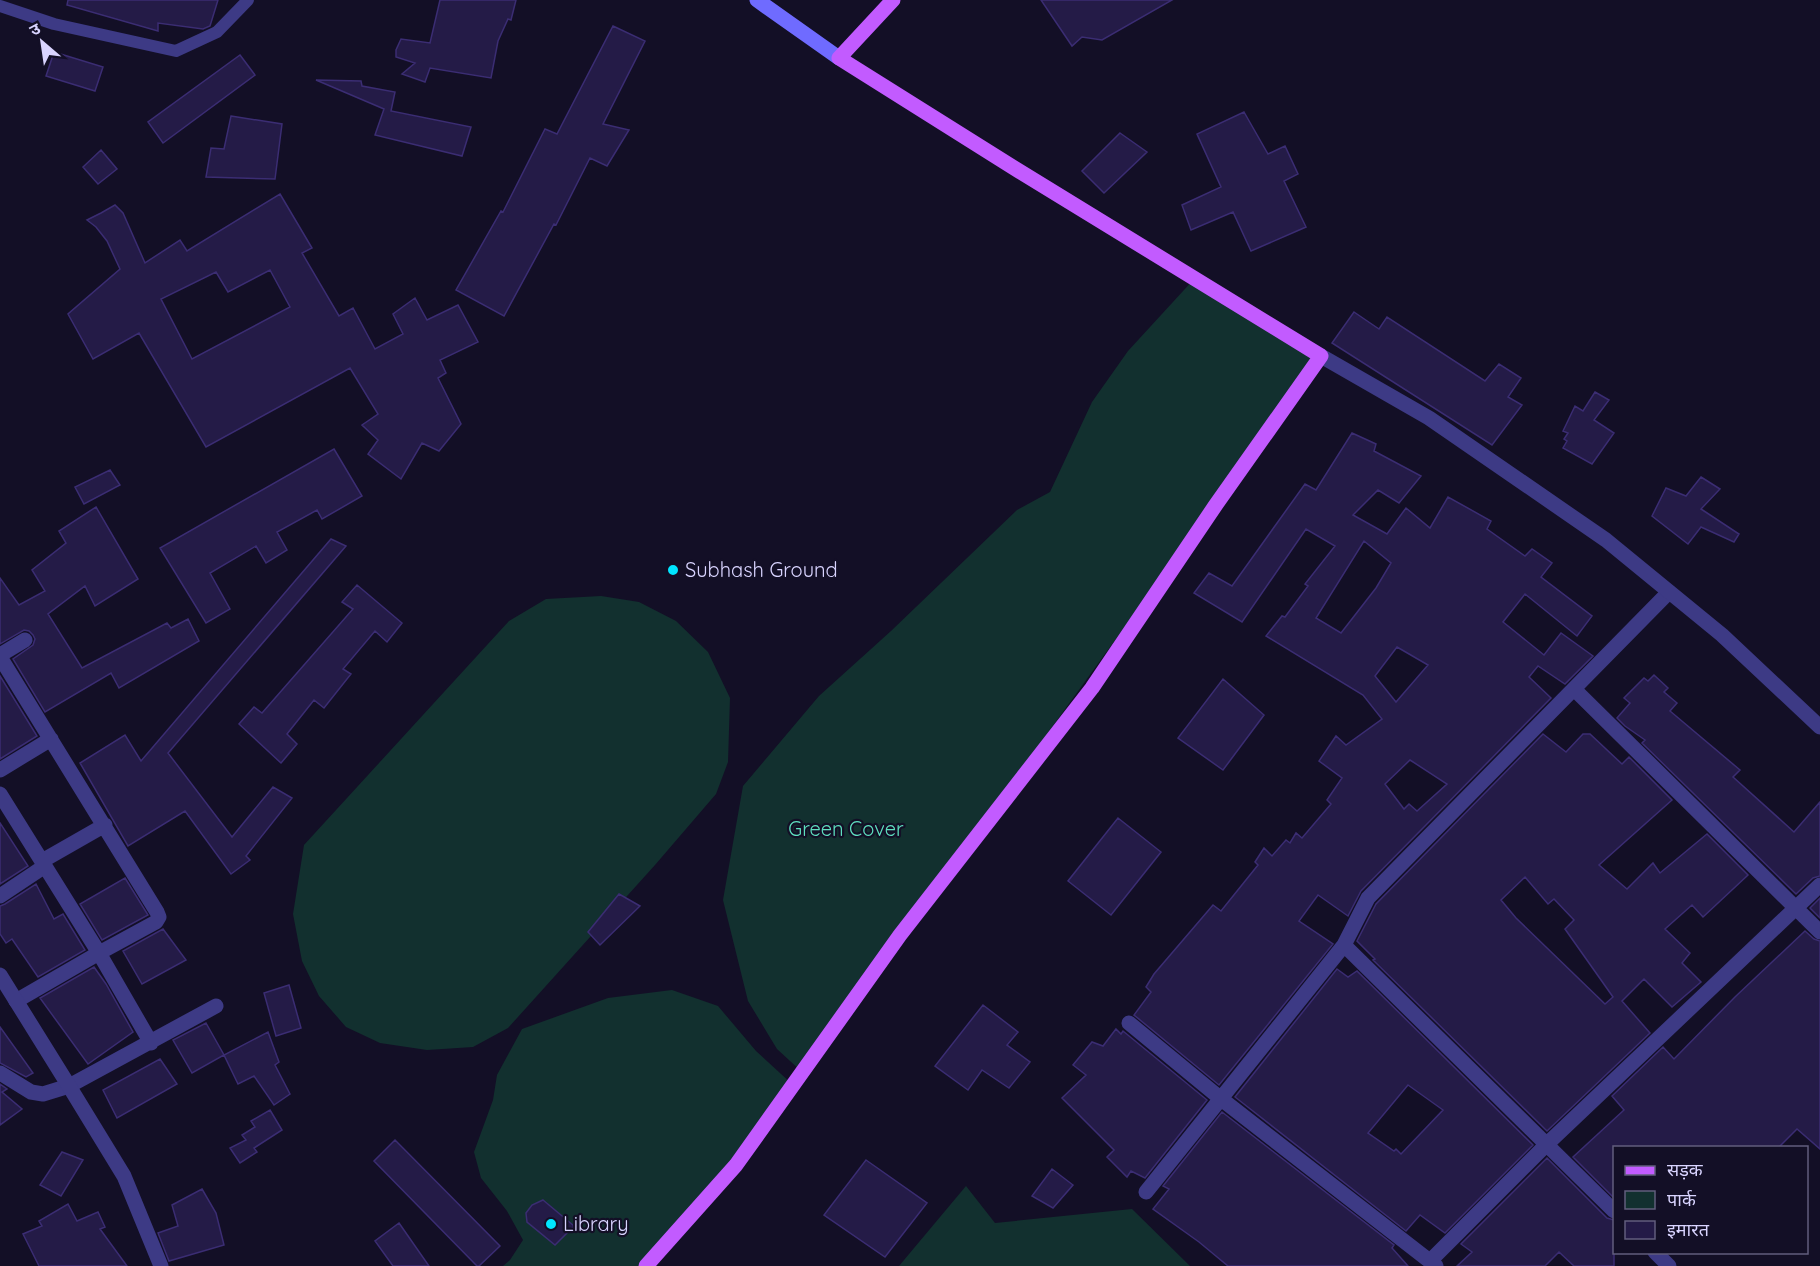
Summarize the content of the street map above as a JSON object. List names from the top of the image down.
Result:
{
  "parks": ["Green Cover"],
  "places": ["Subhash Ground", "Library"],
  "legend": ["सड़क", "पार्क", "इमारत"],
  "north": "top left"
}
